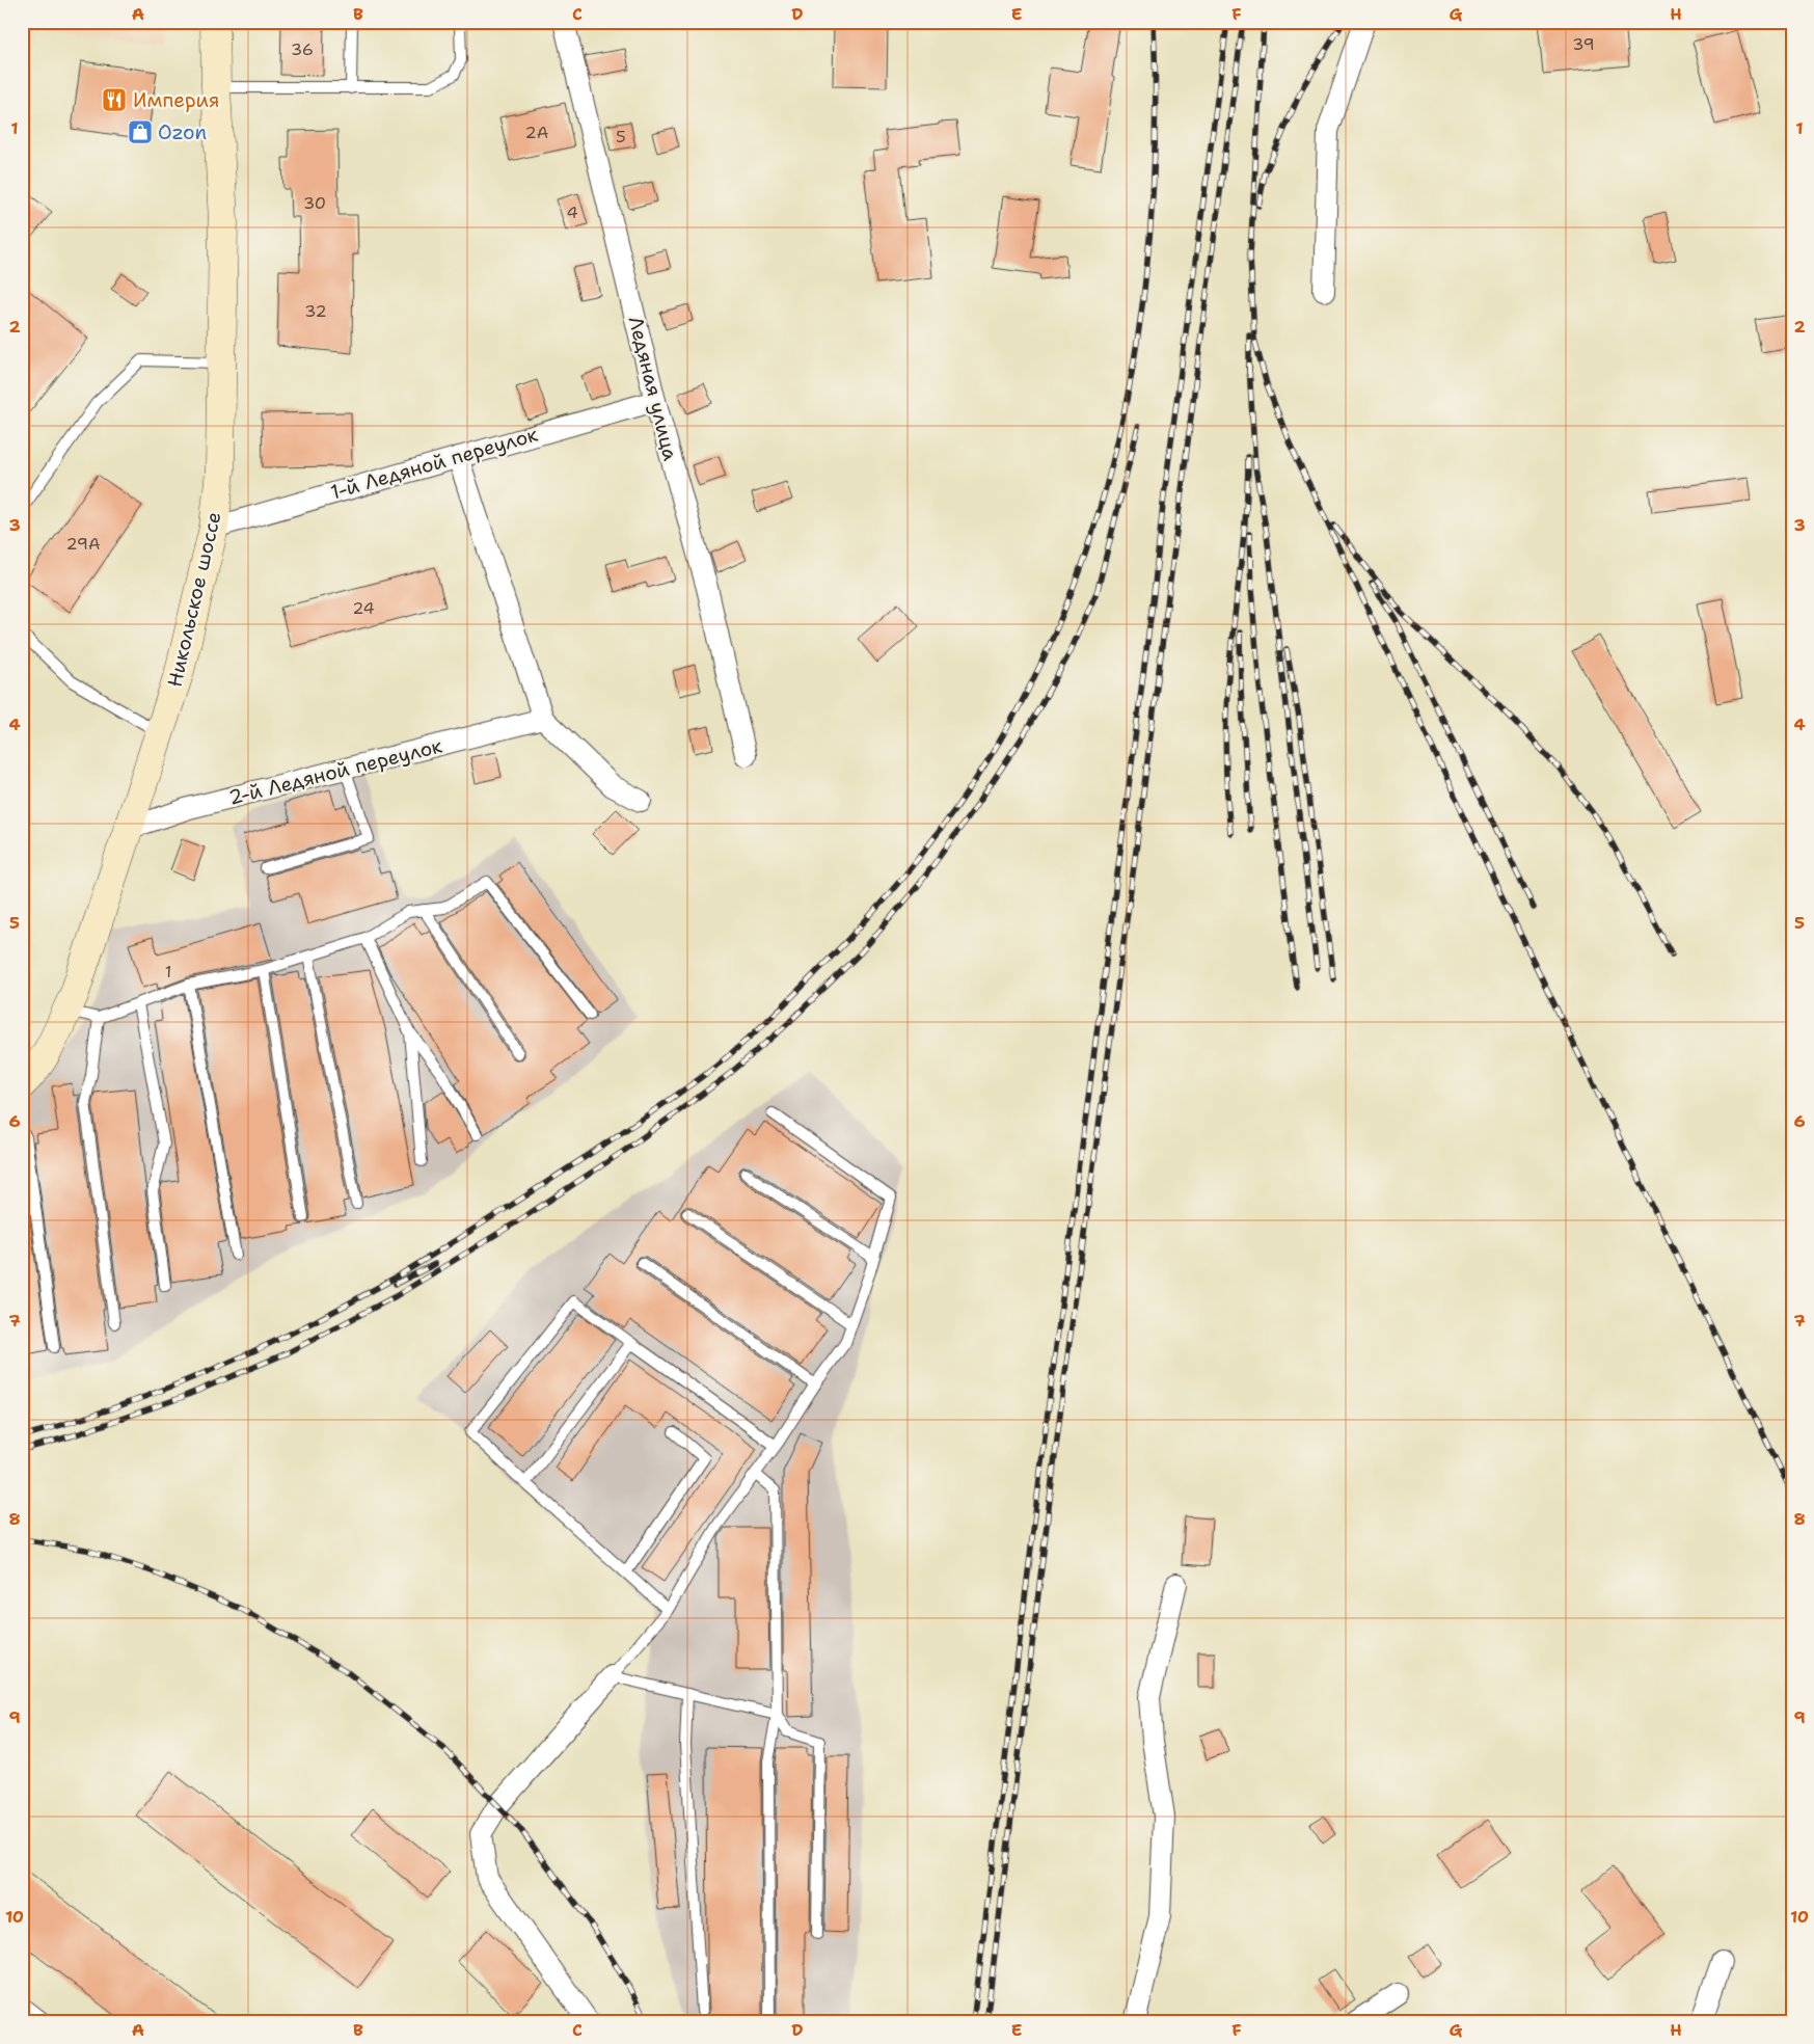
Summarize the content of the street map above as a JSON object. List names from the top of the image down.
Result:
{
  "streets": {
    "street": [
      "Ледяная улица",
      "1-й Ледяной переулок",
      "Никольское шоссе",
      "2-й Ледяной переулок"
    ]
  },
  "crossings": [
    ["Ледяная улица", "1-й Ледяной переулок"],
    ["1-й Ледяной переулок", "Никольское шоссе"],
    ["Никольское шоссе", "2-й Ледяной переулок"]
  ],
  "places": {
    "restaurant": ["Империя"],
    "shop": ["Ozon"]
  },
  "house_numbers": [
    "39",
    "36",
    "2А",
    "5",
    "30",
    "4",
    "32",
    "29А",
    "24",
    "1"
  ],
  "grid": {
    "columns": [
      "A",
      "B",
      "C",
      "D",
      "E",
      "F",
      "G",
      "H"
    ],
    "rows": [
      "1",
      "2",
      "3",
      "4",
      "5",
      "6",
      "7",
      "8",
      "9",
      "10"
    ]
  }
}
